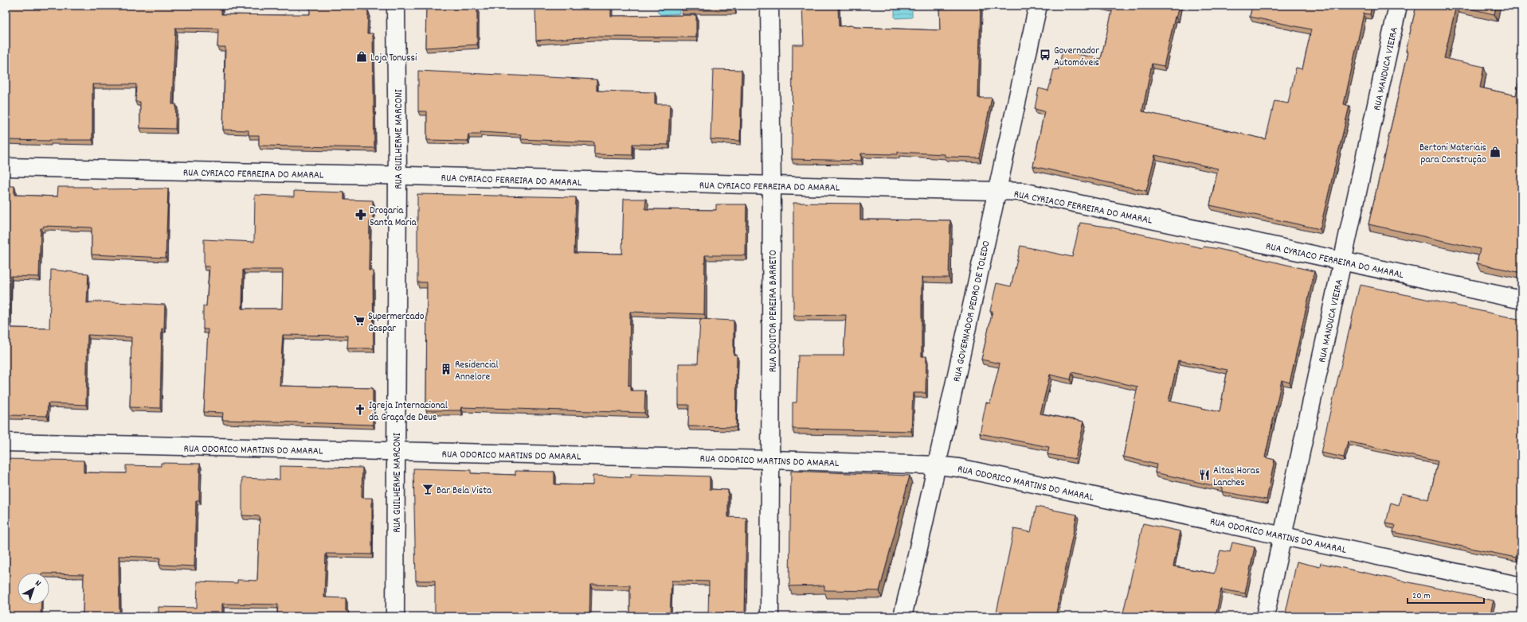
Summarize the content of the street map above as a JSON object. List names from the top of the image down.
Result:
{
  "streets": {
    "street": [
      "RUA MANDUCA VIEIRA",
      "RUA GUILHERME MARCONI",
      "RUA CYRIACO FERREIRA DO AMARAL",
      "RUA DOUTOR PEREIRA BARRETO",
      "RUA GOVERNADOR PEDRO DE TOLEDO",
      "RUA ODORICO MARTINS DO AMARAL"
    ]
  },
  "crossings": [
    ["RUA MANDUCA VIEIRA", "RUA CYRIACO FERREIRA DO AMARAL"],
    ["RUA MANDUCA VIEIRA", "RUA ODORICO MARTINS DO AMARAL"],
    ["RUA GUILHERME MARCONI", "RUA CYRIACO FERREIRA DO AMARAL"],
    ["RUA GUILHERME MARCONI", "RUA ODORICO MARTINS DO AMARAL"],
    ["RUA CYRIACO FERREIRA DO AMARAL", "RUA DOUTOR PEREIRA BARRETO"],
    ["RUA CYRIACO FERREIRA DO AMARAL", "RUA GOVERNADOR PEDRO DE TOLEDO"],
    ["RUA DOUTOR PEREIRA BARRETO", "RUA ODORICO MARTINS DO AMARAL"],
    ["RUA GOVERNADOR PEDRO DE TOLEDO", "RUA ODORICO MARTINS DO AMARAL"]
  ],
  "places": {
    "bus stop": ["Governador Automóveis"],
    "shop": ["Loja Tonussi", "Bertoni Materiais para Construção"],
    "pharmacy": ["Drogaria Santa Maria"],
    "supermarket": ["Supermercado Gaspar"],
    "building": ["Residencial Annelore"],
    "church": ["Igreja Internacional da Graça de Deus"],
    "restaurant": ["Altas Horas Lanches"],
    "bar": ["Bar Bela Vista"]
  },
  "scale_bar": "20 m",
  "north": "top right"
}
